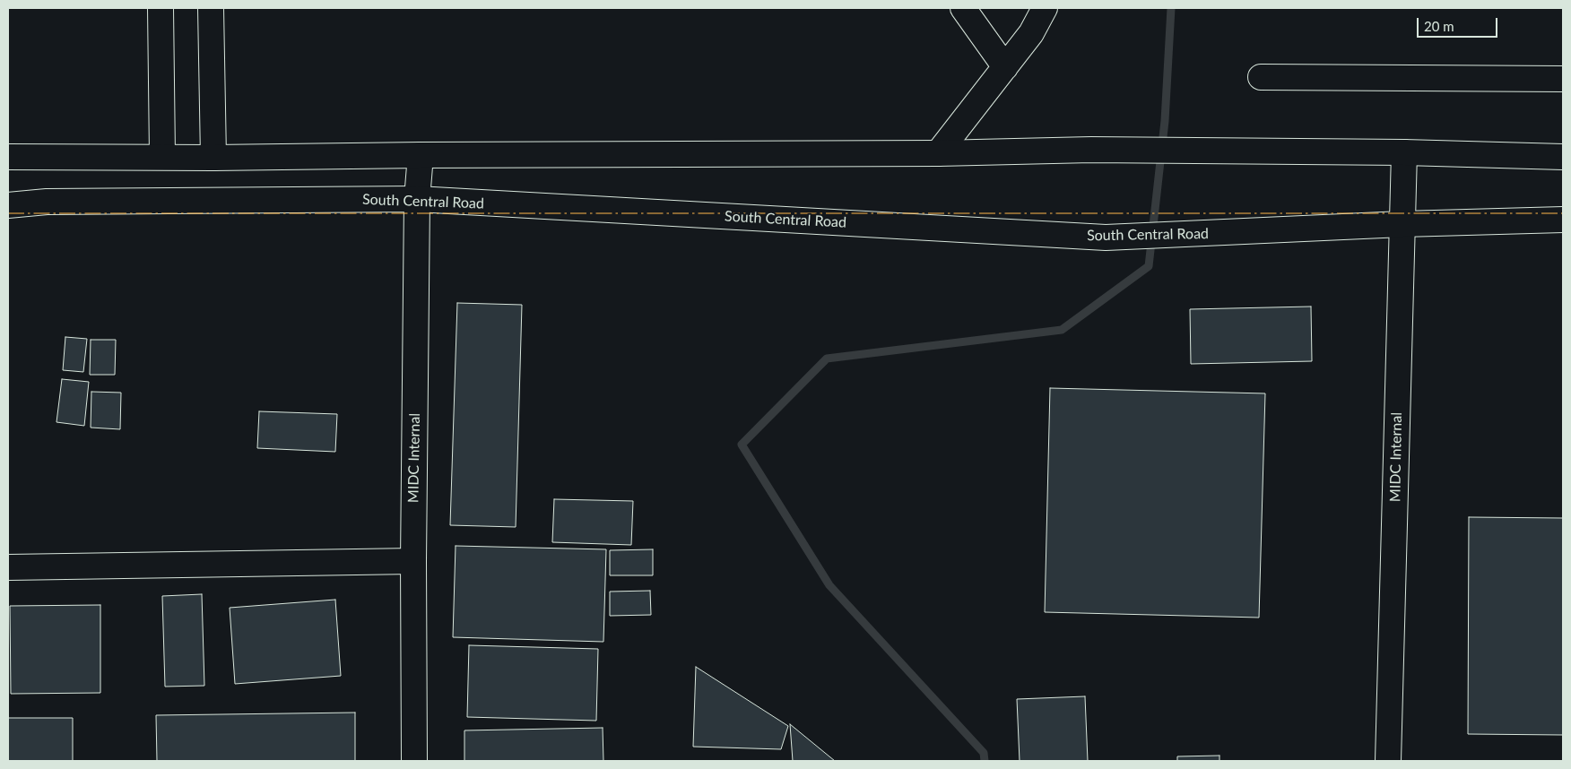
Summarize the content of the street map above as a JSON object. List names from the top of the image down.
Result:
{
  "streets": {
    "main road": ["South Central Road", "MIDC Internal"]
  },
  "crossings": [
    ["South Central Road", "MIDC Internal"]
  ],
  "scale_bar": "20 m"
}
